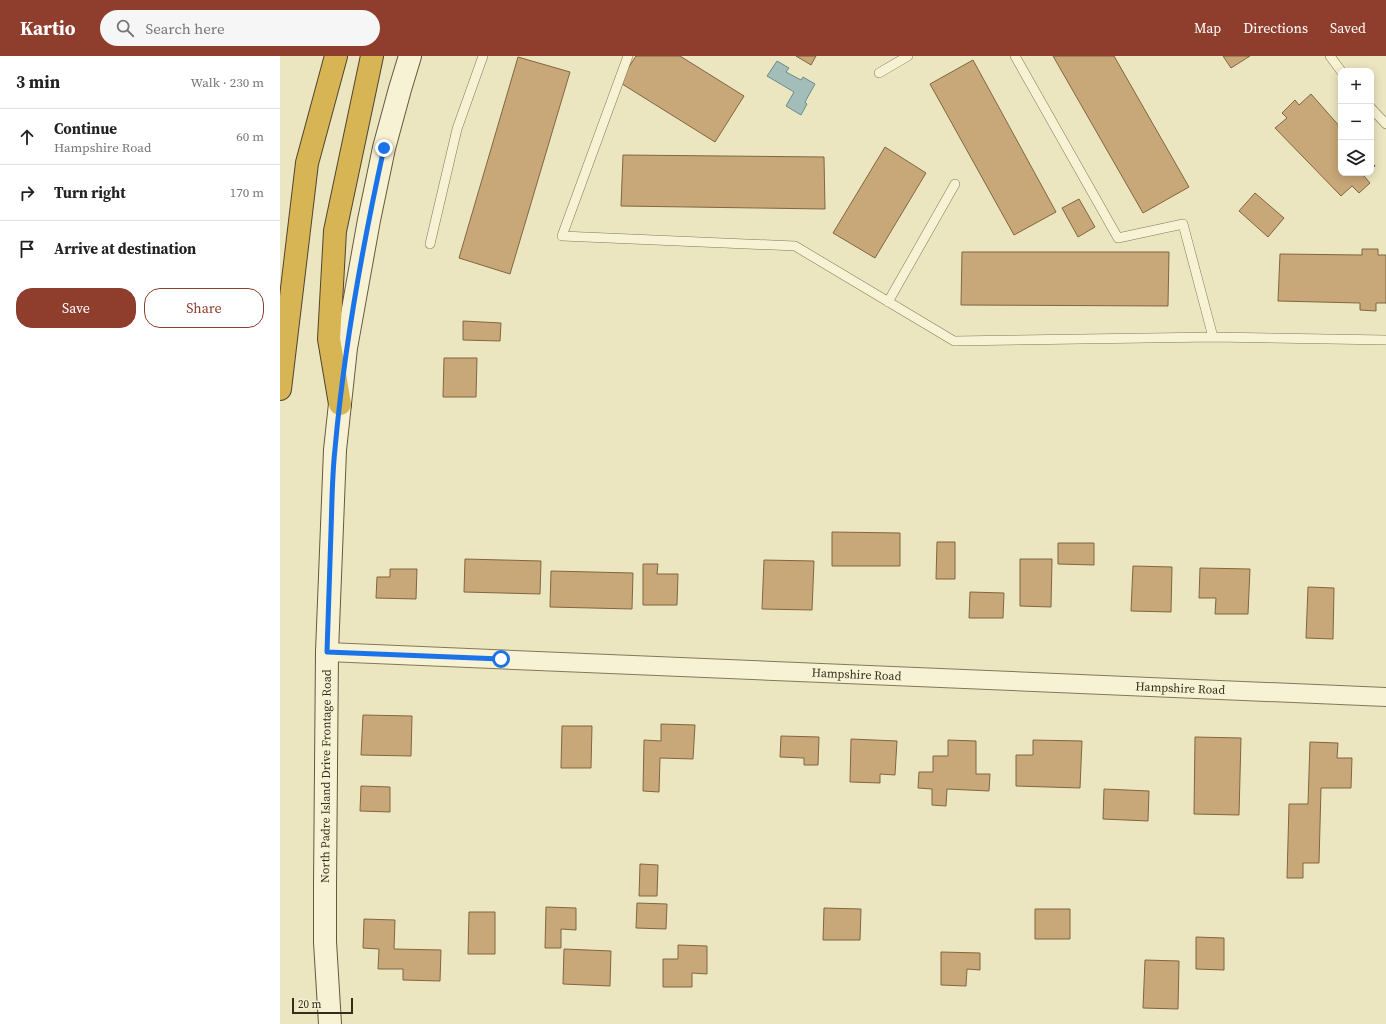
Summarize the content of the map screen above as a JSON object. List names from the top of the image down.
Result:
{
  "streets": {
    "main road": ["North Padre Island Drive Frontage Road"],
    "street": ["Hampshire Road"]
  },
  "crossings": [
    ["Hampshire Road", "North Padre Island Drive Frontage Road"]
  ],
  "scale_bar": "20 m",
  "page": {
    "header": "Kartio",
    "search": "Search here",
    "nav": ["Map", "Directions", "Saved"],
    "heading": ["3 min", "Walk · 230 m"],
    "map_buttons": ["+", "−"],
    "list": [
      ["Continue", "Hampshire Road", "60 m"],
      ["Turn right", "170 m"],
      "Arrive at destination"
    ],
    "buttons": ["Save", "Share"],
    "scale": "20 m"
  }
}
